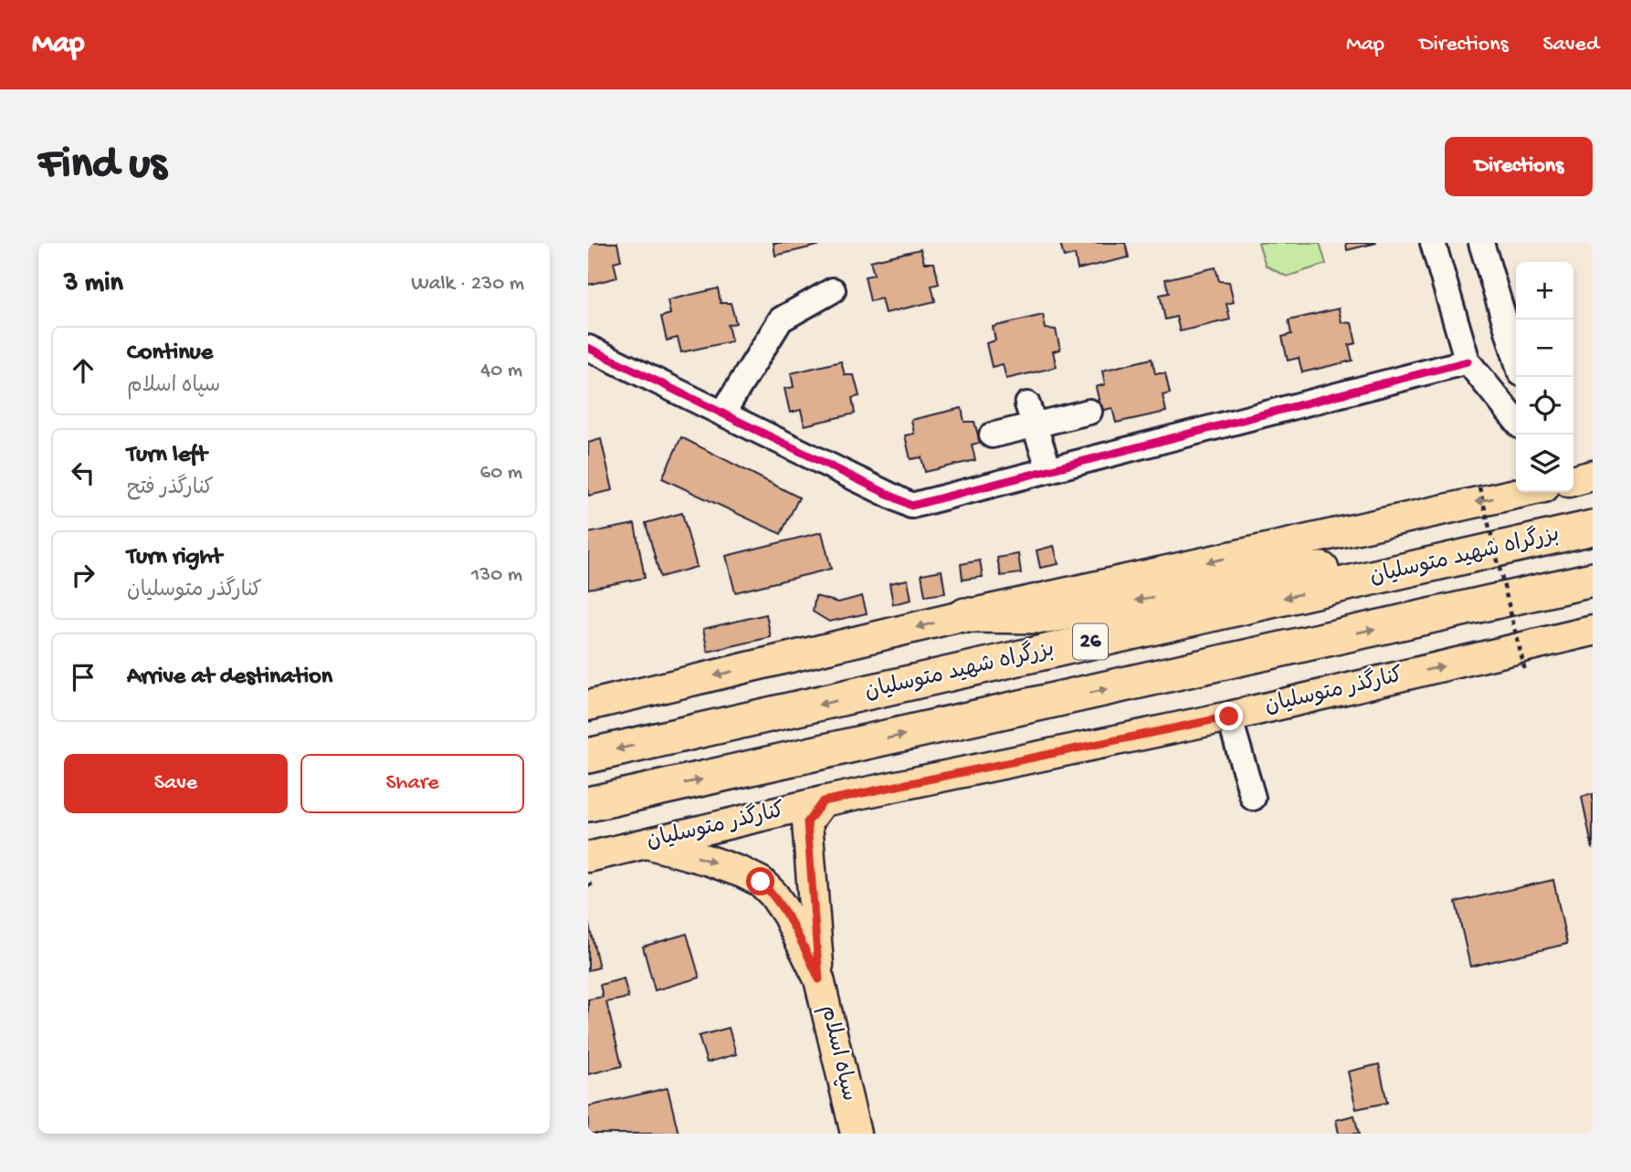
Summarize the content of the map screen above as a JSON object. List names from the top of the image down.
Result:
{
  "streets": {
    "highway": ["بزرگراه شهید متوسلیان", "26"],
    "main road": ["کنارگذر متوسلیان", "سپاه اسلام"]
  },
  "crossings": [
    ["کنارگذر متوسلیان", "سپاه اسلام"]
  ],
  "one_way": ["سپاه اسلام"],
  "page": {
    "header": "Map",
    "nav": ["Map", "Directions", "Saved"],
    "buttons": [
      "Directions",
      ["Save", "Share"]
    ],
    "title": "Find us",
    "heading": ["3 min", "Walk · 230 m"],
    "map_buttons": ["+", "−"],
    "list": [
      ["Continue", "سپاه اسلام", "40 m"],
      ["Turn left", "کنارگذر فتح", "60 m"],
      ["Turn right", "کنارگذر متوسلیان", "130 m"],
      "Arrive at destination"
    ]
  }
}
